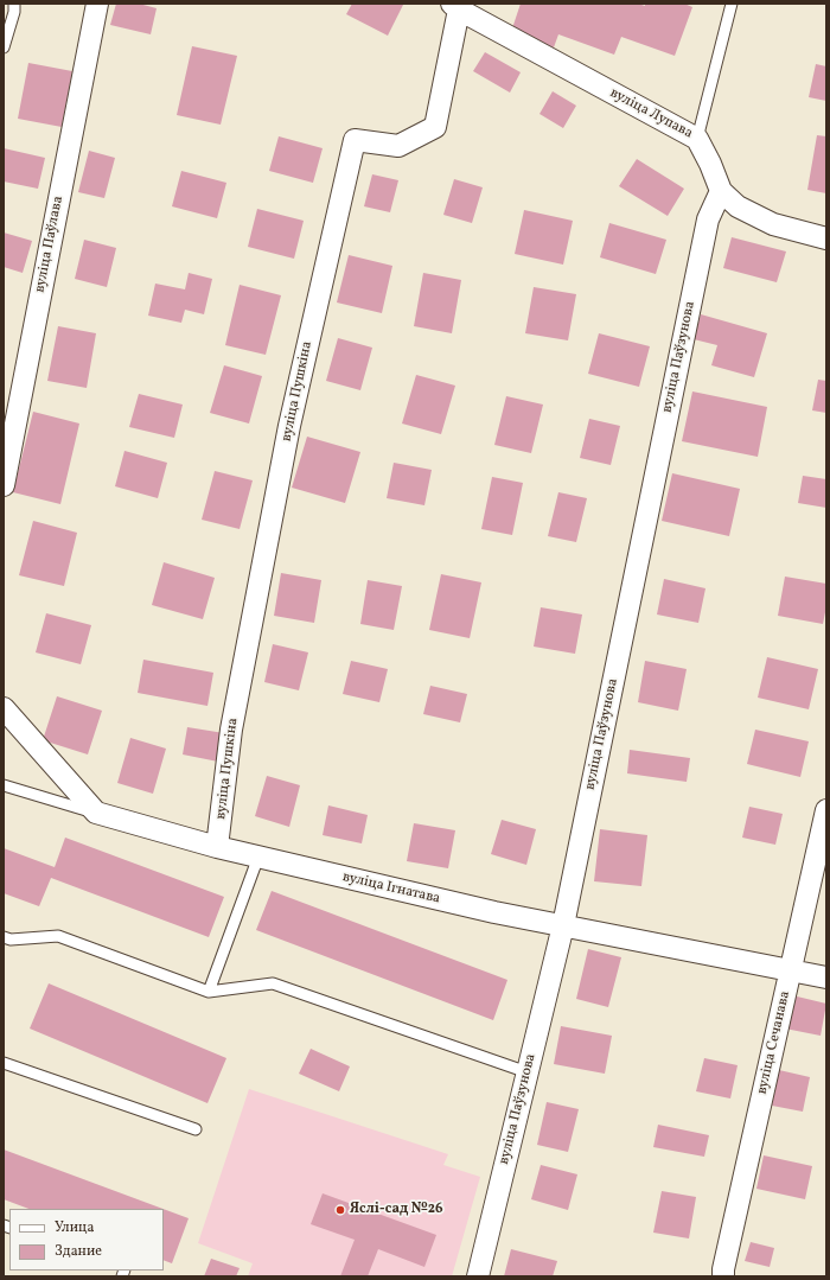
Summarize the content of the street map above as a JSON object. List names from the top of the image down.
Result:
{
  "streets": {
    "street": [
      "вуліца Лупава",
      "вуліца Паўлава",
      "вуліца Паўзунова",
      "вуліца Пушкіна",
      "вуліца Ігнатава",
      "вуліца Сечанава"
    ]
  },
  "crossings": [
    ["вуліца Лупава", "вуліца Паўзунова"],
    ["вуліца Лупава", "вуліца Пушкіна"],
    ["вуліца Паўзунова", "вуліца Ігнатава"],
    ["вуліца Пушкіна", "вуліца Ігнатава"],
    ["вуліца Ігнатава", "вуліца Сечанава"]
  ],
  "places": ["Яслі-сад №26"],
  "legend": ["Улица", "Здание"]
}
